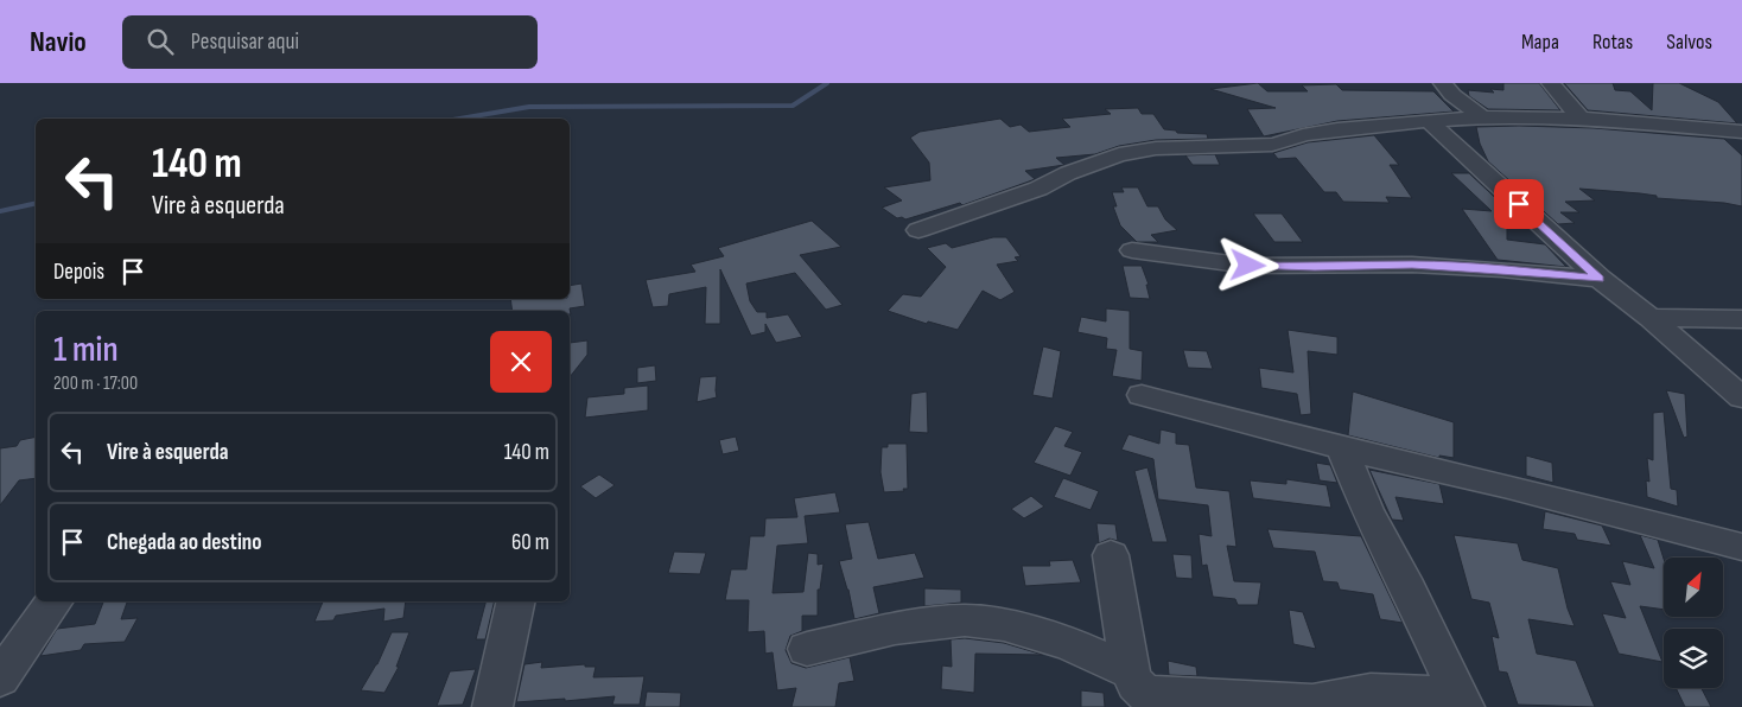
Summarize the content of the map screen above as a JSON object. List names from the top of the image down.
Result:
{
  "north": "top right",
  "page": {
    "header": "Navio",
    "search": "Pesquisar aqui",
    "nav": ["Mapa", "Rotas", "Salvos"],
    "turn": ["140 m", "Vire à esquerda"],
    "then": "Depois",
    "heading": ["1 min", "200 m · 17:00"],
    "list": [
      {
        "name": "Vire à esquerda",
        "value": "140 m"
      },
      {
        "name": "Chegada ao destino",
        "value": "60 m"
      }
    ]
  }
}
